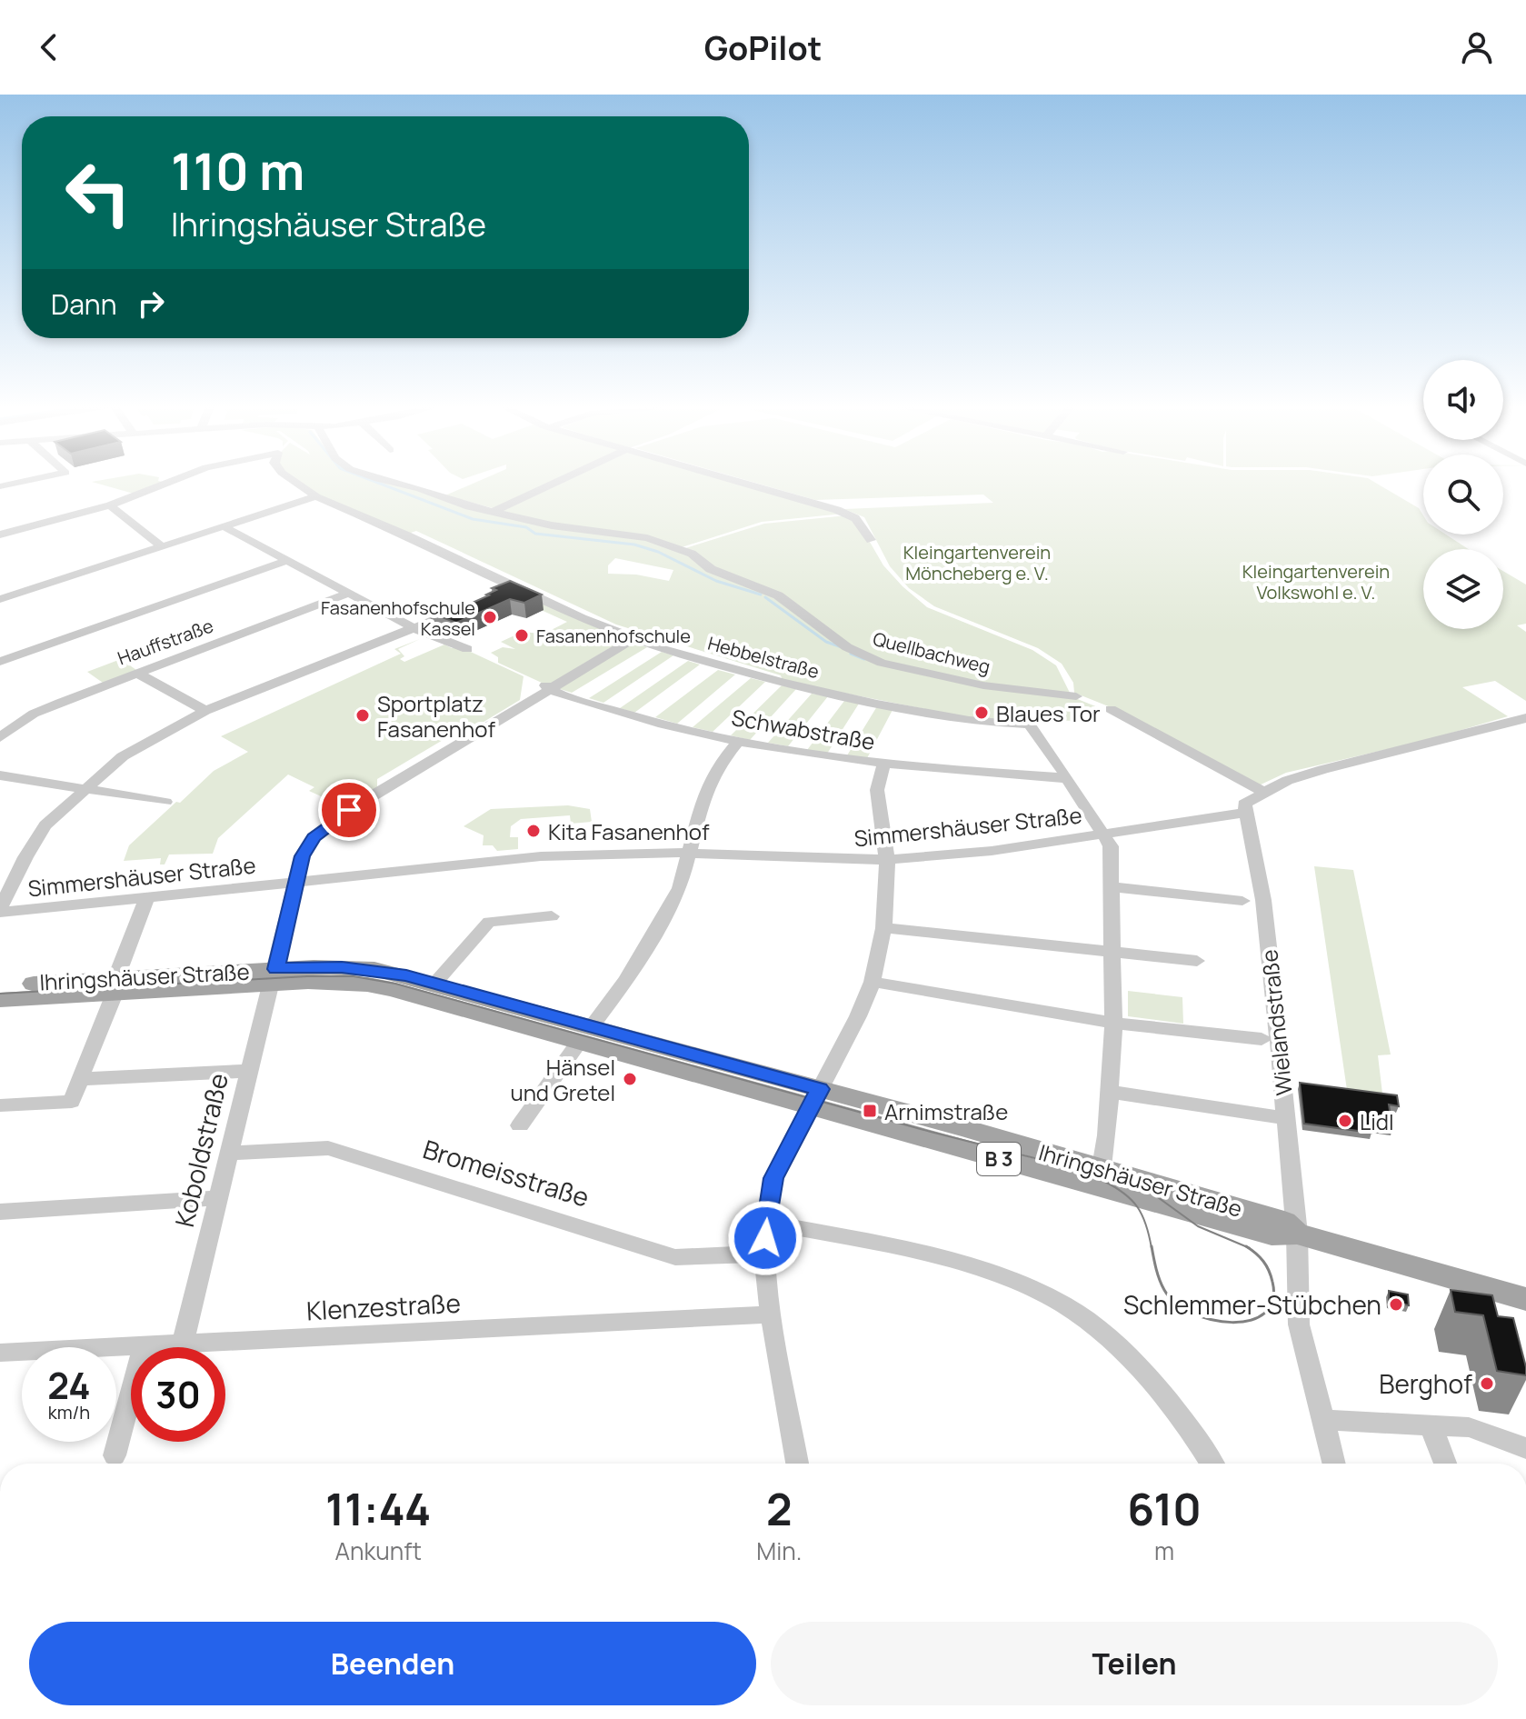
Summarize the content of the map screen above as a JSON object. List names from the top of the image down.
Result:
{
  "streets": {
    "main road": ["Ihringshäuser Straße", "B 3"],
    "street": [
      "Hauffstraße",
      "Quellbachweg",
      "Hebbelstraße",
      "Schwabstraße",
      "Simmershäuser Straße",
      "Wielandstraße",
      "Koboldstraße",
      "Bromeisstraße",
      "Klenzestraße"
    ]
  },
  "crossings": [
    ["Hebbelstraße", "Schwabstraße"],
    ["Hebbelstraße", "Koboldstraße"],
    ["Schwabstraße", "Koboldstraße"],
    ["Simmershäuser Straße", "Wielandstraße"],
    ["Simmershäuser Straße", "Koboldstraße"],
    ["Ihringshäuser Straße", "Wielandstraße"],
    ["Ihringshäuser Straße", "Koboldstraße"],
    ["Koboldstraße", "Bromeisstraße"],
    ["Koboldstraße", "Klenzestraße"]
  ],
  "parks": ["Kleingartenverein Möncheberg e. V.", "Kleingartenverein Volkswohl e. V."],
  "places": {
    "other": [
      "Fasanenhofschule Kassel",
      "Fasanenhofschule",
      "Blaues Tor",
      "Sportplatz Fasanenhof",
      "Kita Fasanenhof",
      "Hänsel und Gretel",
      "Lidl",
      "Schlemmer-Stübchen",
      "Berghof"
    ],
    "transit": ["Arnimstraße"]
  },
  "page": {
    "header": "GoPilot",
    "turn": ["110 m", "Ihringshäuser Straße"],
    "then": "Dann",
    "speed": "24 km/h",
    "limit": "30",
    "eta": [
      "11:44",
      "Ankunft",
      "2",
      "Min.",
      "610",
      "m"
    ],
    "buttons": ["Beenden", "Teilen"]
  }
}
